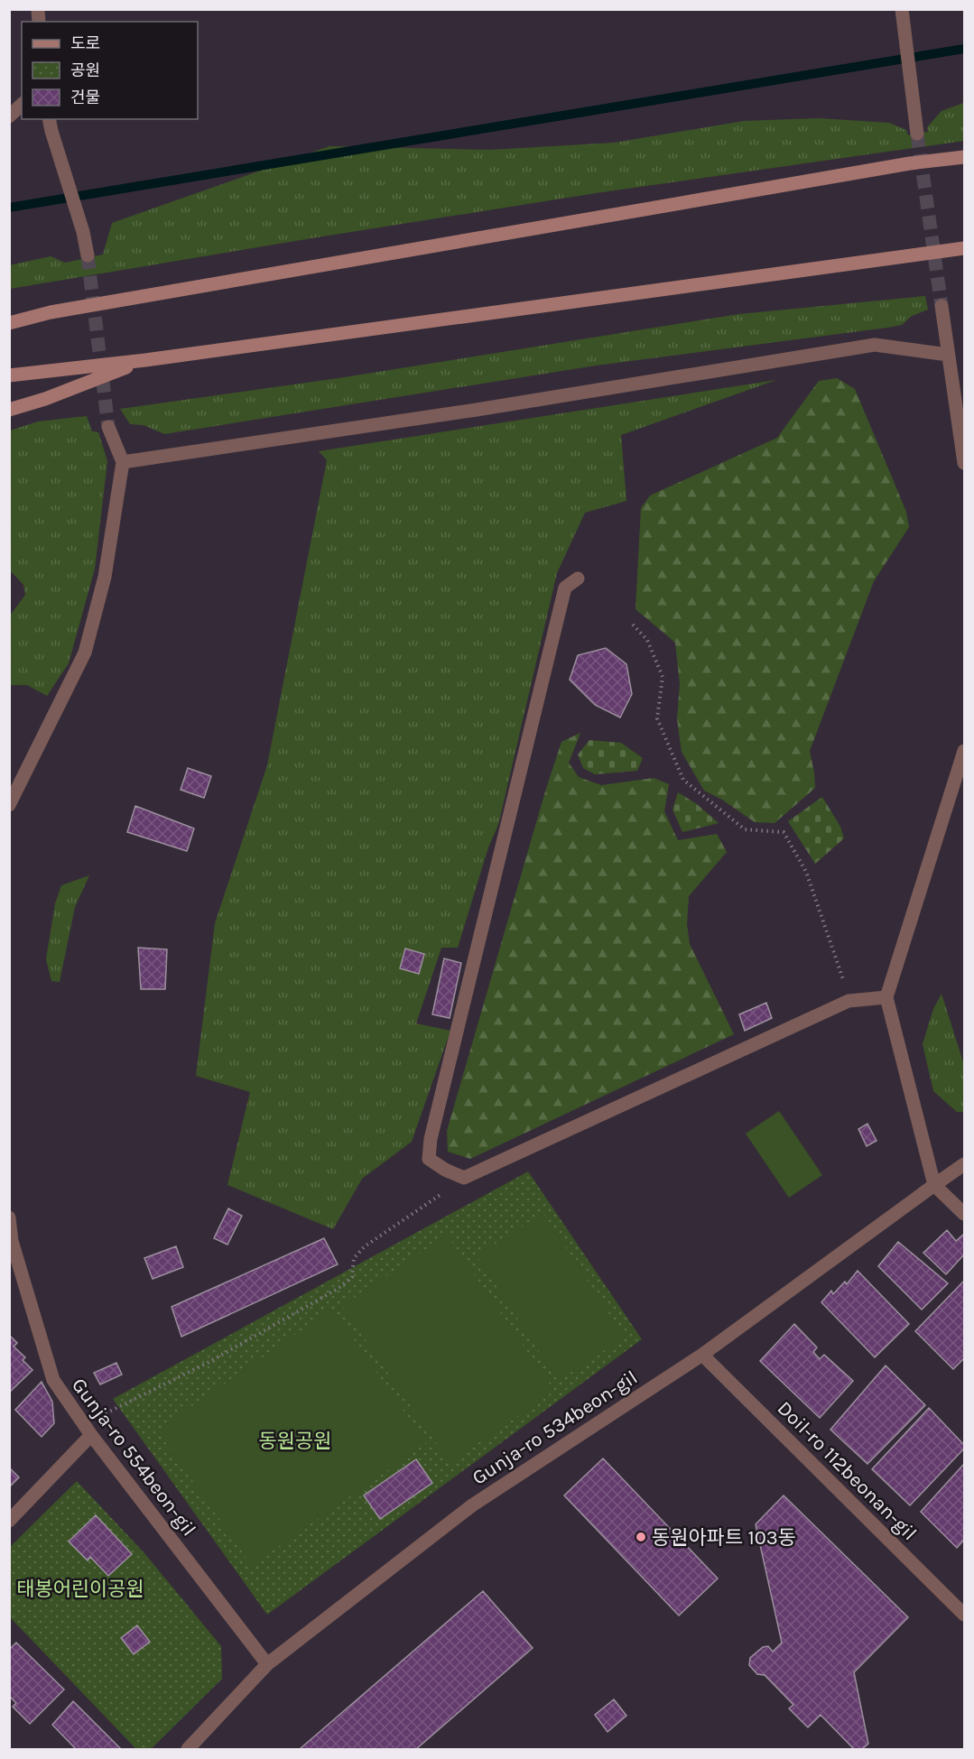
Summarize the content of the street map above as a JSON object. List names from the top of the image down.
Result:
{
  "streets": {
    "street": ["Gunja-ro 534beon-gil", "Gunja-ro 554beon-gil", "Doil-ro 112beonan-gil"]
  },
  "crossings": [
    ["Gunja-ro 534beon-gil", "Gunja-ro 554beon-gil"],
    ["Gunja-ro 534beon-gil", "Doil-ro 112beonan-gil"]
  ],
  "parks": ["동원공원", "태봉어린이공원"],
  "places": ["동원아파트 103동"],
  "legend": ["도로", "공원", "건물"]
}
